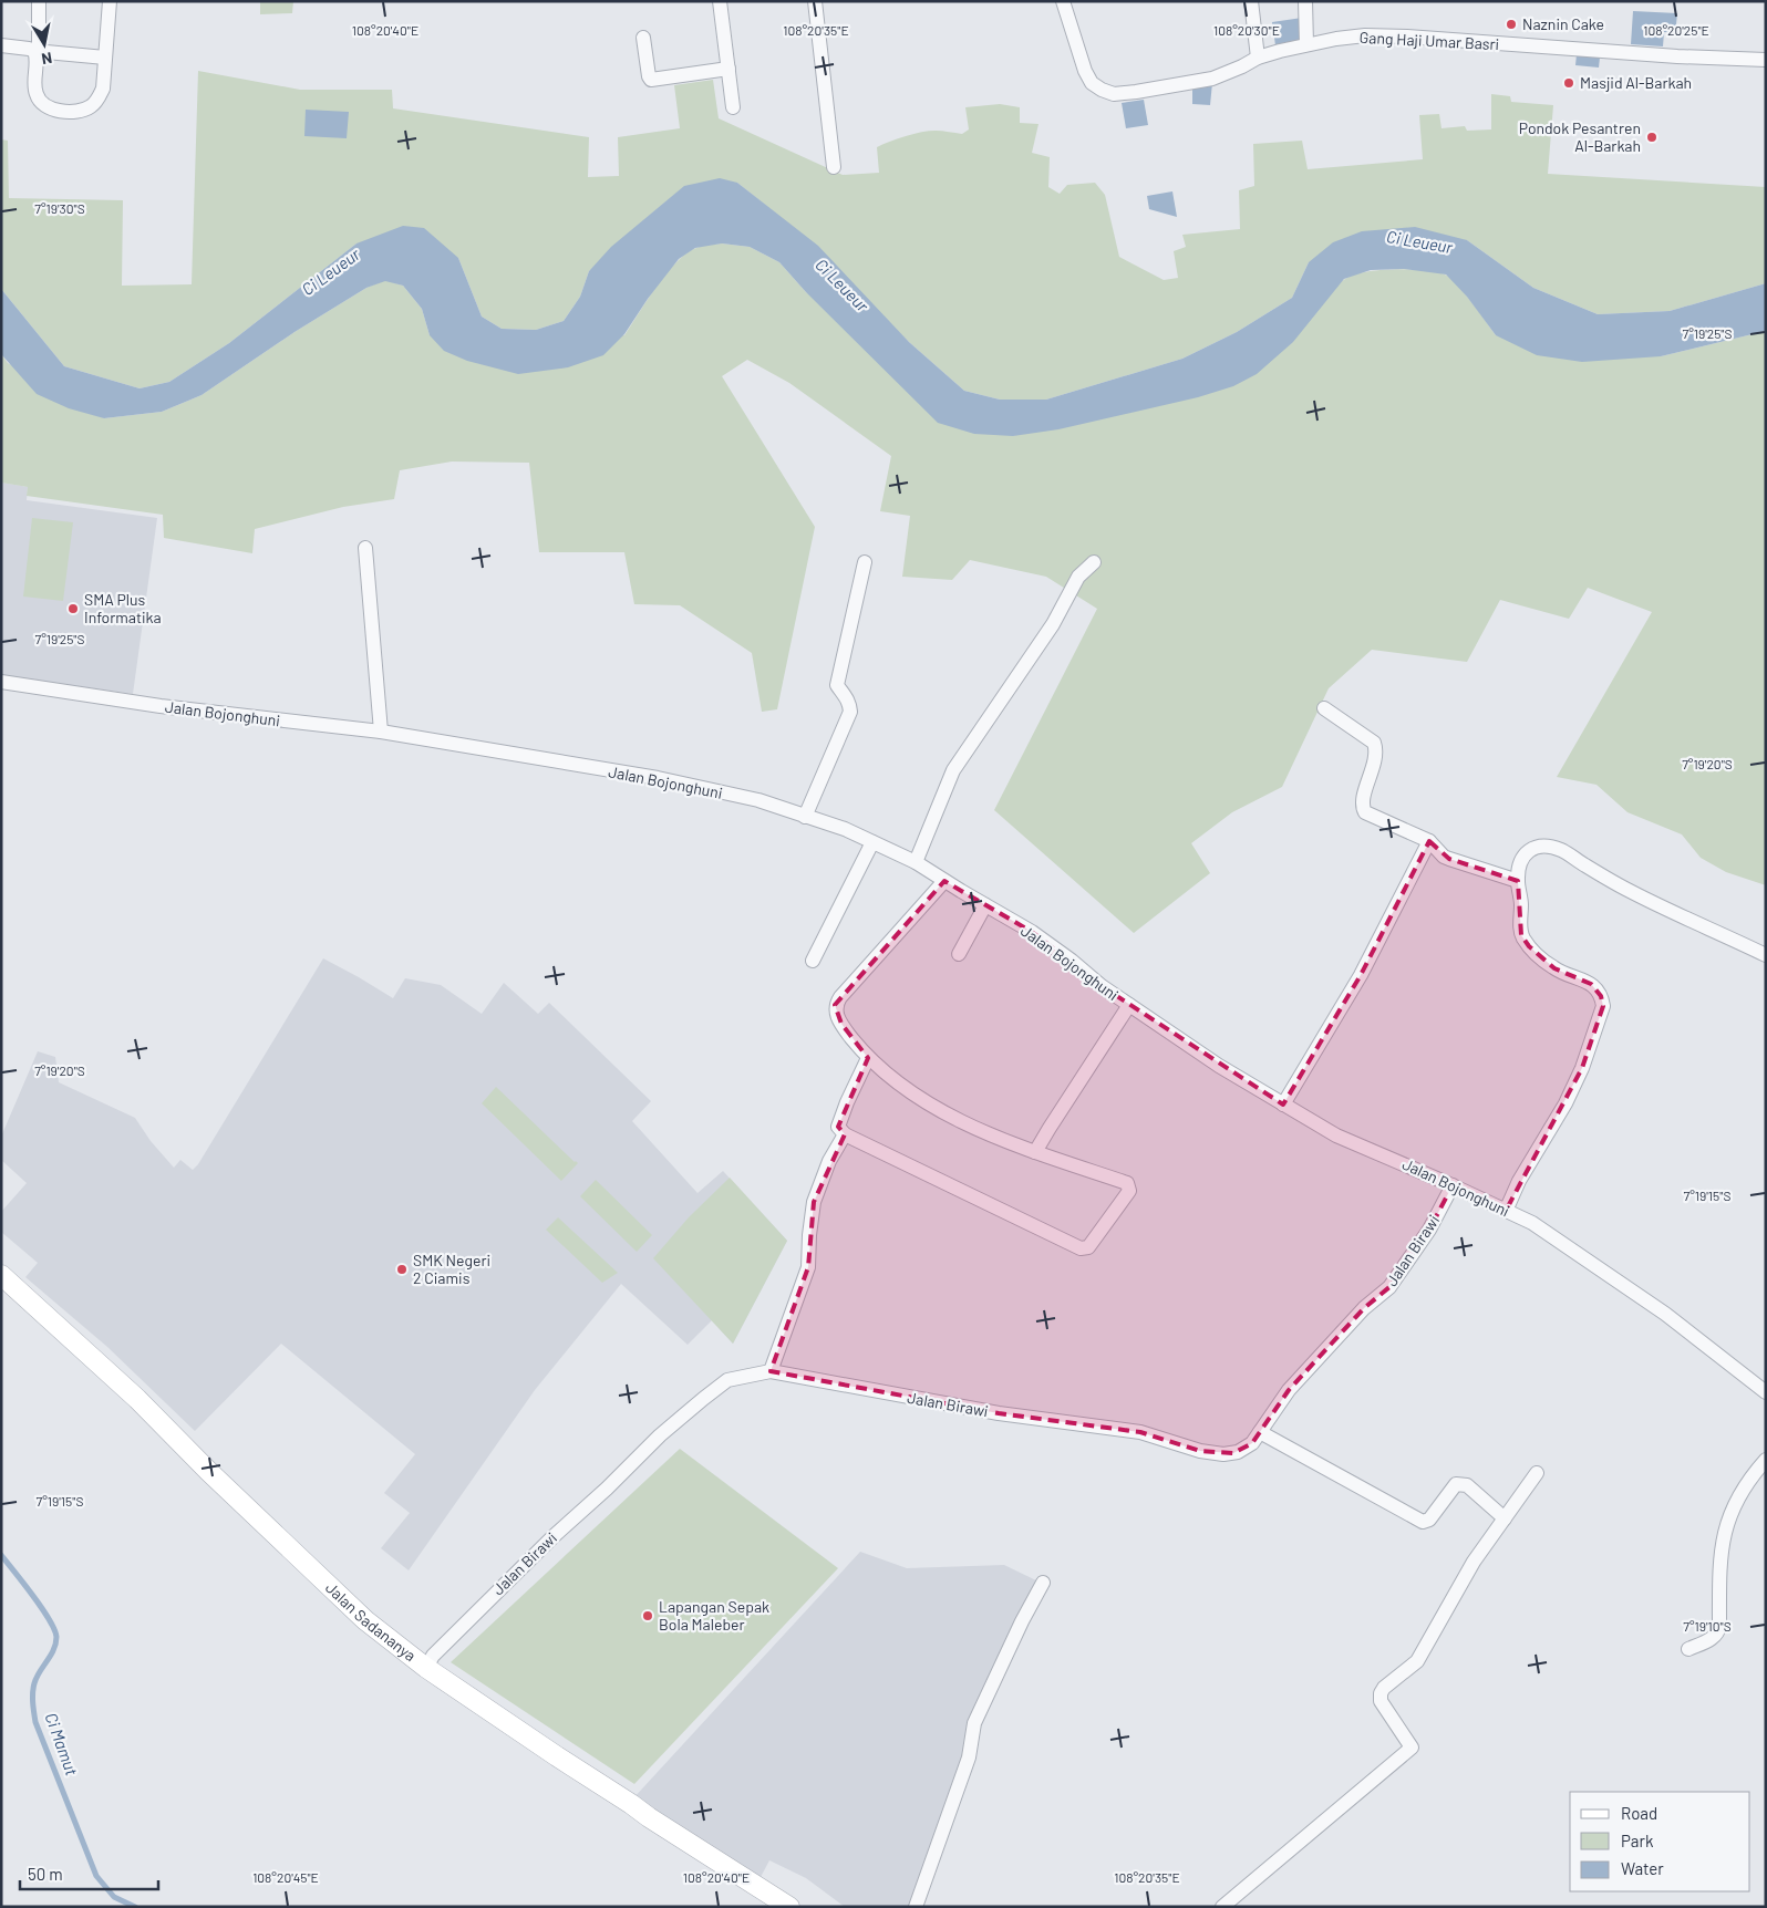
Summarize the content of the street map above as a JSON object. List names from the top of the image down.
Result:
{
  "streets": {
    "street": [
      "Gang Haji Umar Basri",
      "Jalan Bojonghuni",
      "Jalan Birawi",
      "Jalan Sadananya"
    ]
  },
  "crossings": [
    ["Jalan Bojonghuni", "Jalan Birawi"],
    ["Jalan Birawi", "Jalan Sadananya"]
  ],
  "water": ["Ci Leueur", "Ci Mamut"],
  "places": [
    "Naznin Cake",
    "Masjid Al-Barkah",
    "Pondok Pesantren Al-Barkah",
    "SMA Plus Informatika",
    "SMK Negeri 2 Ciamis",
    "Lapangan Sepak Bola Maleber"
  ],
  "legend": ["Road", "Park", "Water"],
  "scale_bar": "50 m",
  "north": "bottom",
  "coordinates": [
    "108°20'40\"E",
    "108°20'35\"E",
    "108°20'30\"E",
    "108°20'25\"E",
    "7°19'30\"S",
    "7°19'25\"S",
    "7°19'20\"S",
    "7°19'15\"S",
    "7°19'10\"S",
    "108°20'45\"E"
  ]
}
